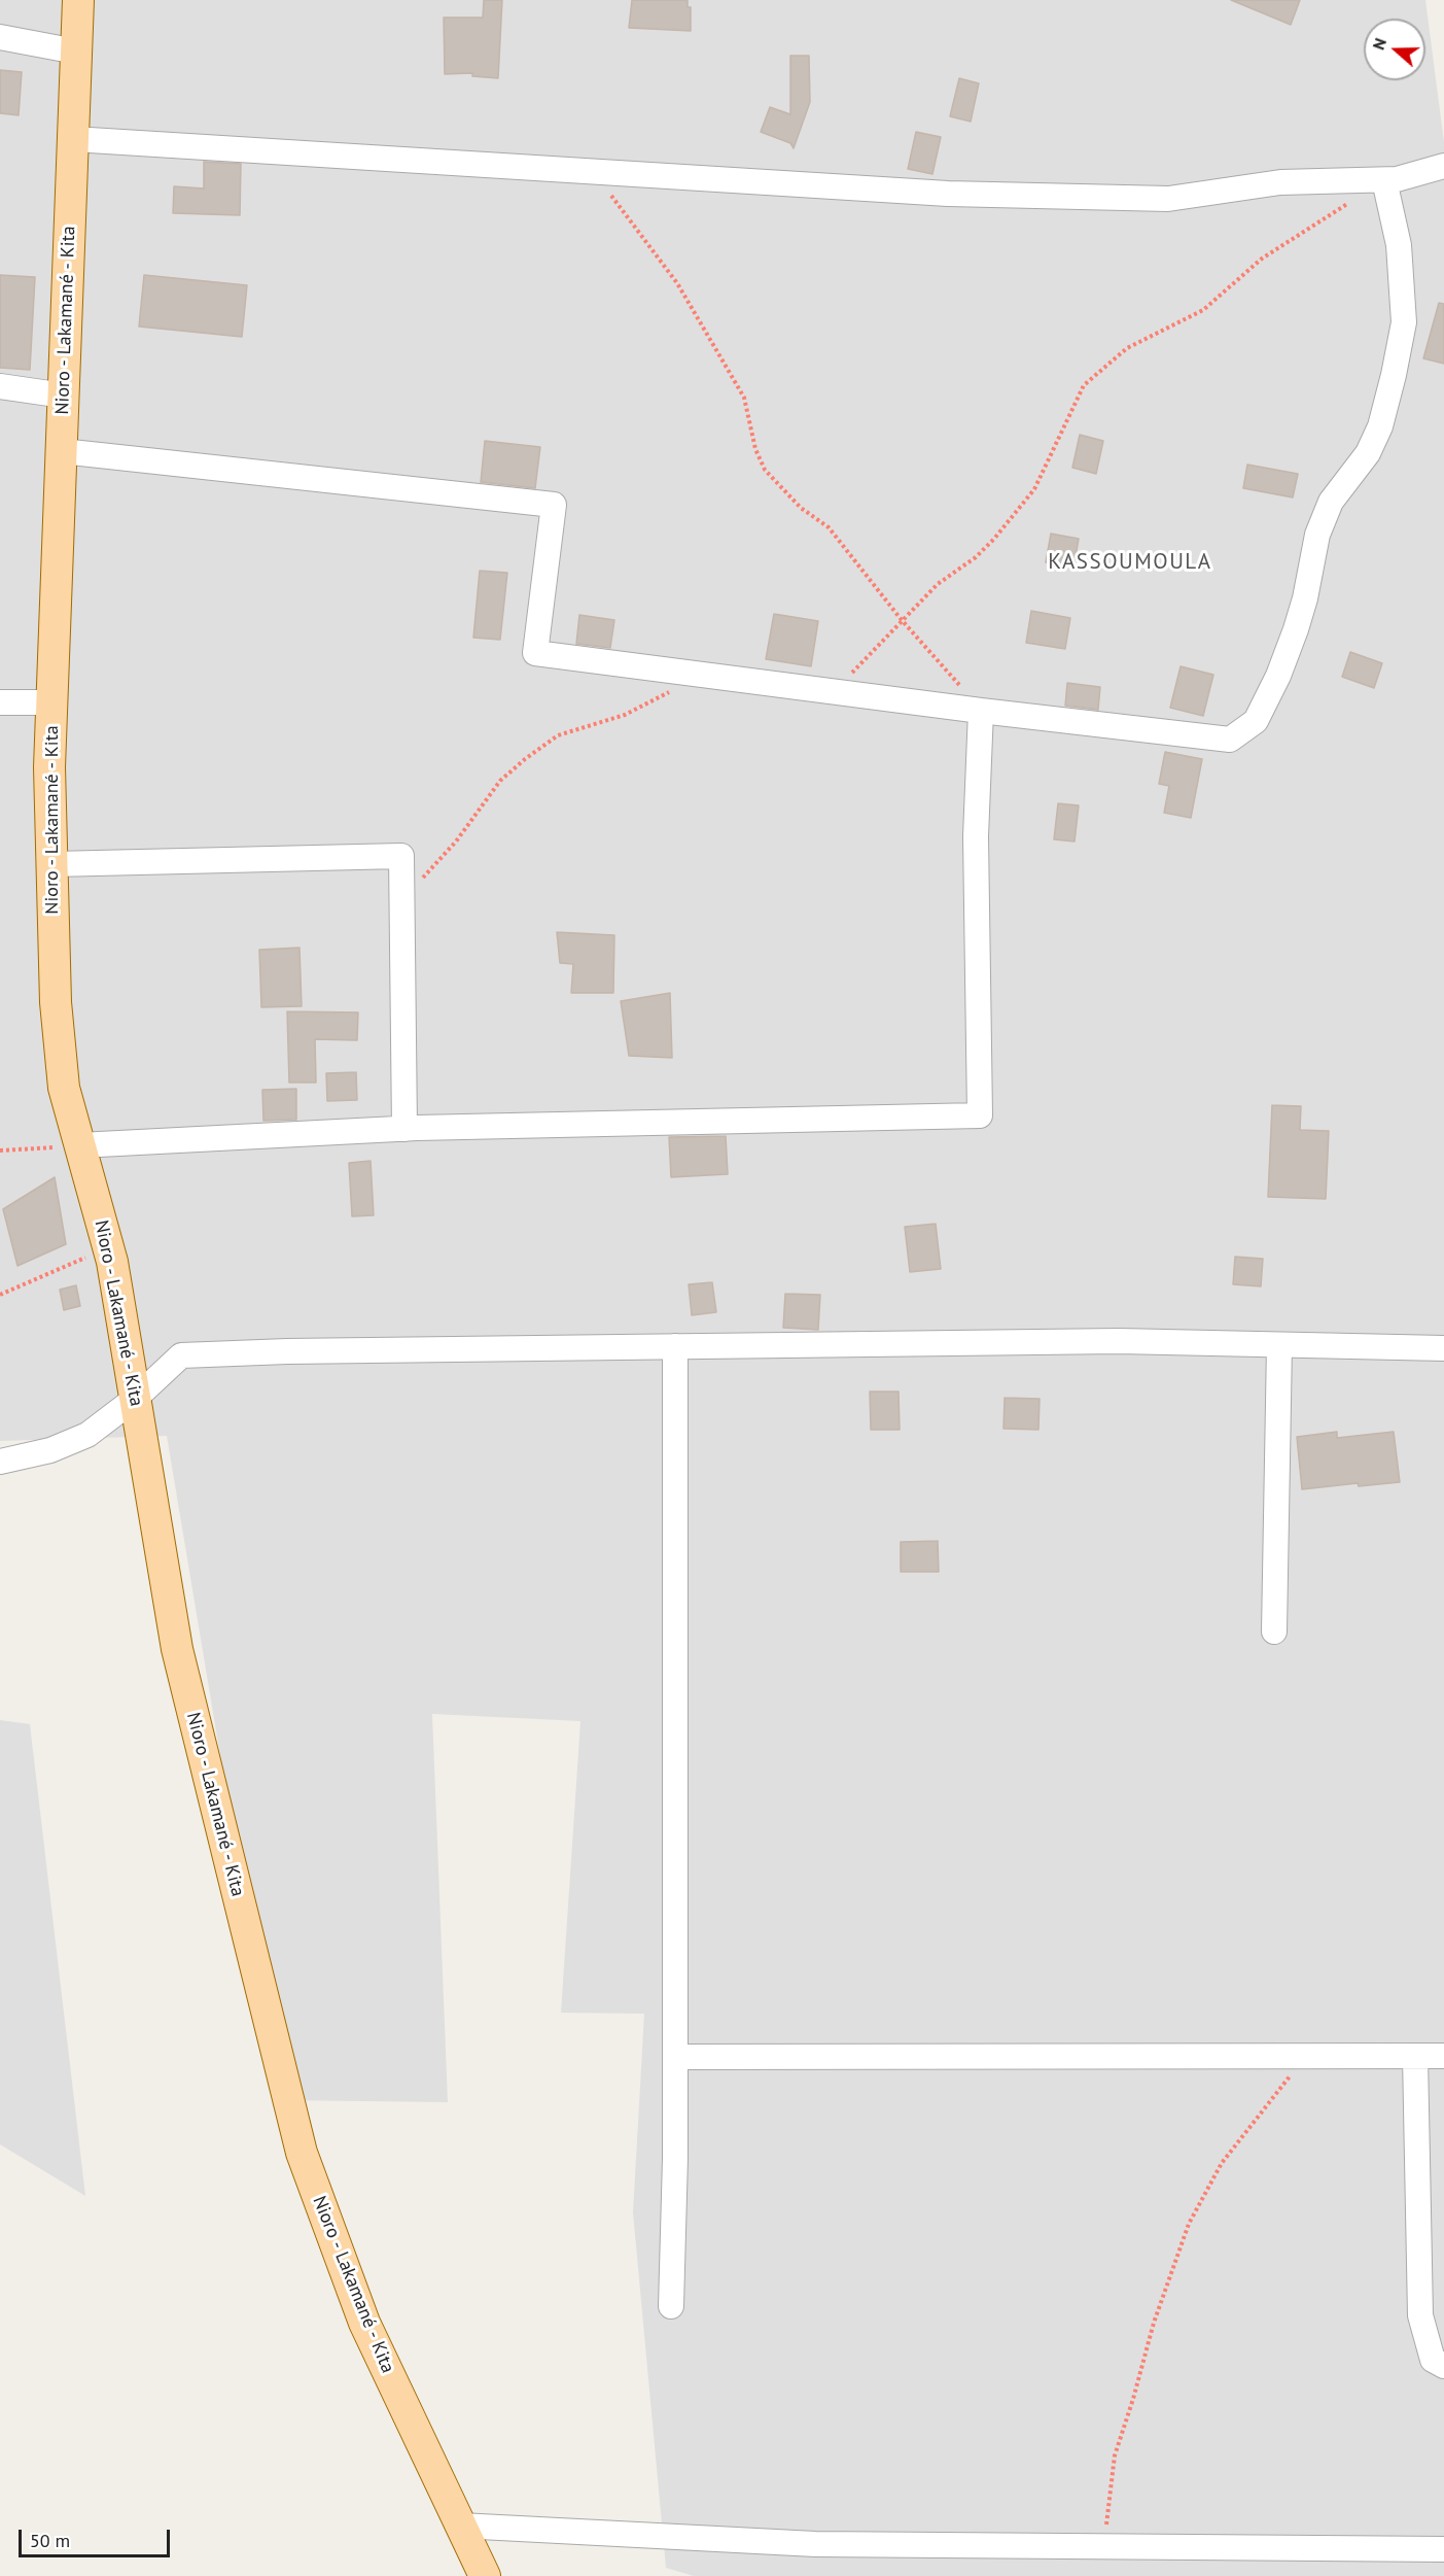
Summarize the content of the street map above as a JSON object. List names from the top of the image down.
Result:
{
  "streets": {
    "main road": ["Nioro - Lakamané - Kita"]
  },
  "districts": ["KASSOUMOULA"],
  "scale_bar": "50 m",
  "north": "left"
}
